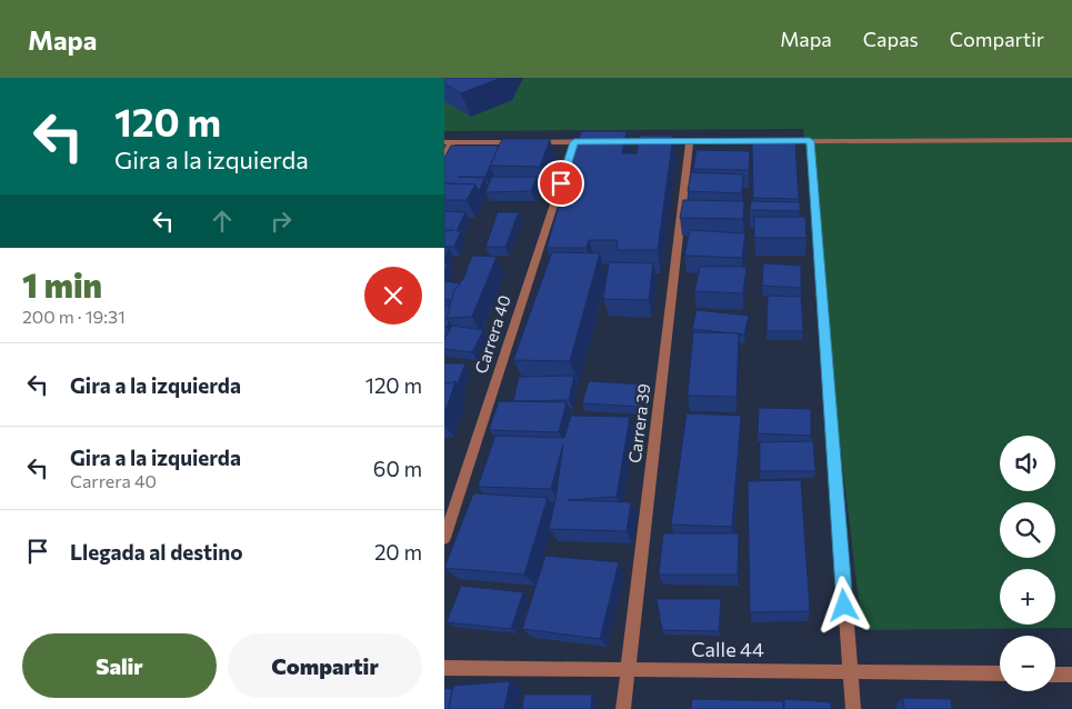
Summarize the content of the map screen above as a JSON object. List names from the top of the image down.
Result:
{
  "streets": {
    "street": ["Carrera 40", "Carrera 39", "Calle 44"]
  },
  "crossings": [
    ["Carrera 39", "Calle 44"]
  ],
  "page": {
    "header": "Mapa",
    "nav": ["Mapa", "Capas", "Compartir"],
    "turn": ["120 m", "Gira a la izquierda"],
    "heading": ["1 min", "200 m · 19:31"],
    "list": [
      {
        "name": "Gira a la izquierda",
        "value": "120 m"
      },
      {
        "name": "Gira a la izquierda",
        "note": "Carrera 40",
        "value": "60 m"
      },
      {
        "name": "Llegada al destino",
        "value": "20 m"
      }
    ],
    "map_buttons": ["+", "−"],
    "buttons": ["Salir", "Compartir"]
  }
}
